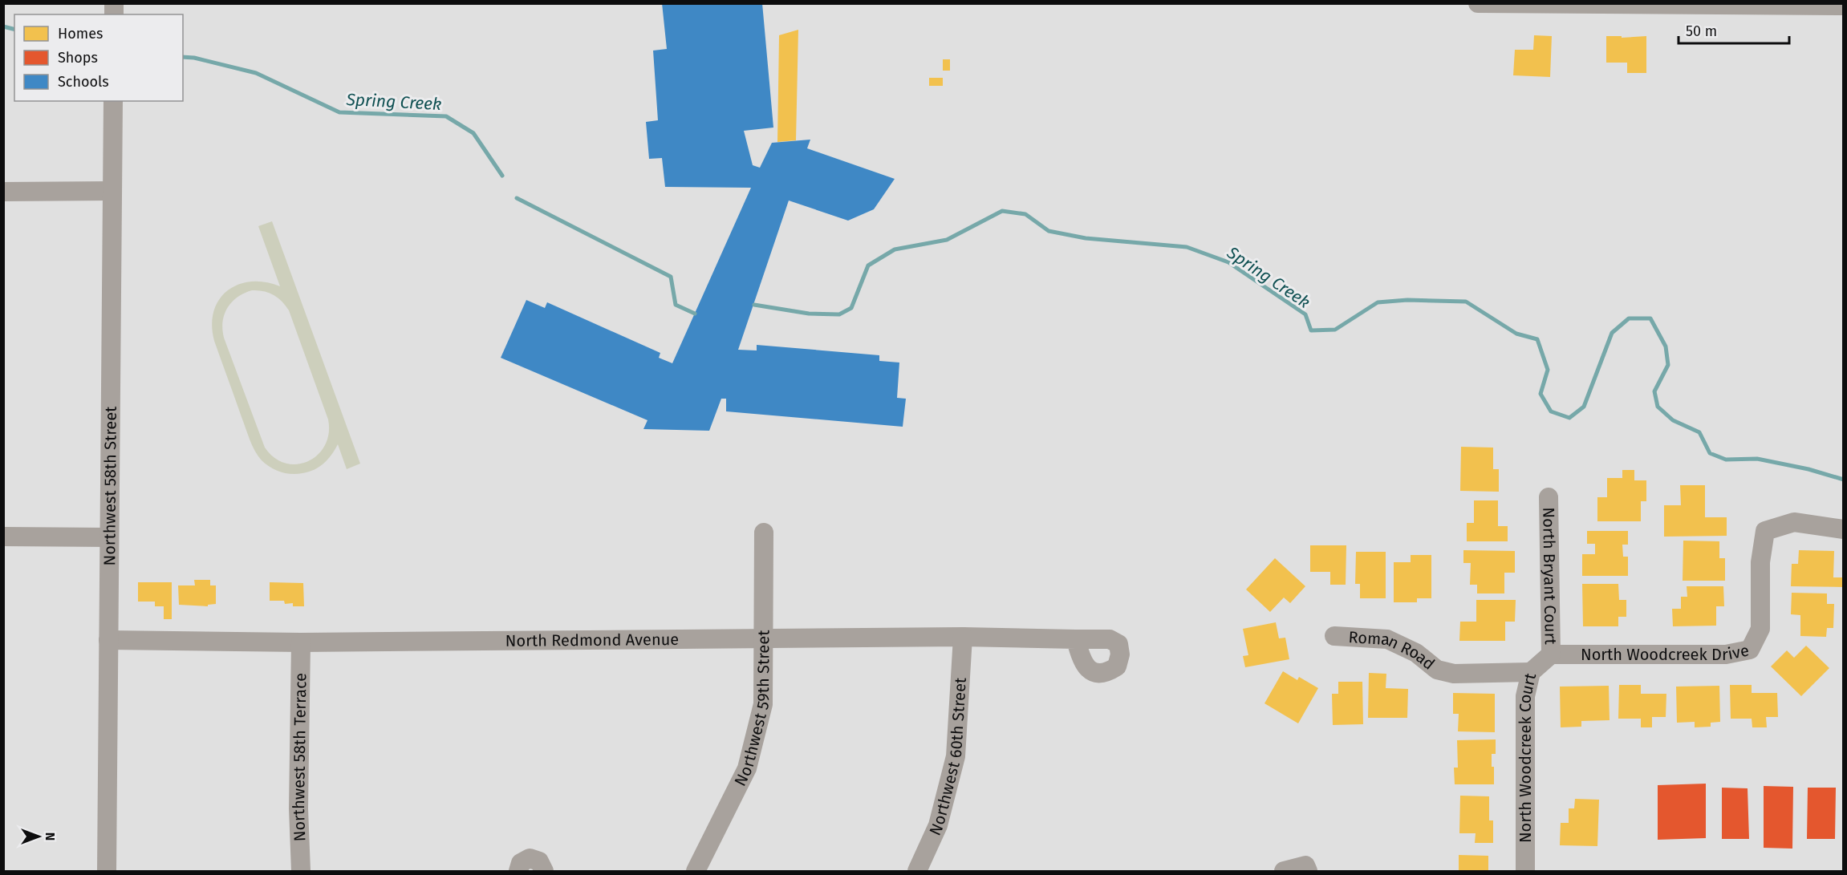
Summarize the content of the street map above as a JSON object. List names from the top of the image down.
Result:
{
  "streets": {
    "street": [
      "Northwest 58th Street",
      "North Bryant Court",
      "North Redmond Avenue",
      "North Woodcreek Drive",
      "Roman Road",
      "Northwest 59th Street",
      "Northwest 60th Street",
      "Northwest 58th Terrace",
      "North Woodcreek Court"
    ]
  },
  "crossings": [
    ["Northwest 58th Street", "North Redmond Avenue"],
    ["North Bryant Court", "North Woodcreek Drive"],
    ["North Bryant Court", "North Woodcreek Court"],
    ["North Redmond Avenue", "Northwest 59th Street"],
    ["North Redmond Avenue", "Northwest 60th Street"],
    ["North Redmond Avenue", "Northwest 58th Terrace"],
    ["North Woodcreek Drive", "North Woodcreek Court"],
    ["Roman Road", "North Woodcreek Court"]
  ],
  "water": ["Spring Creek"],
  "legend": ["Homes", "Shops", "Schools"],
  "scale_bar": "50 m",
  "north": "right"
}
